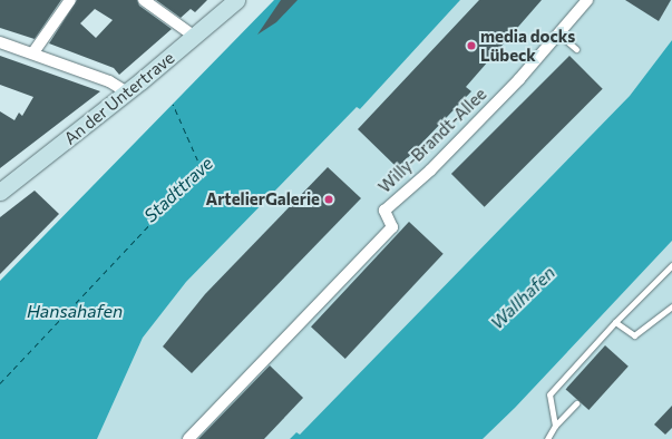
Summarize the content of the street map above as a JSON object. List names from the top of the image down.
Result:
{
  "streets": {
    "main road": ["An der Untertrave"],
    "street": ["Willy-Brandt-Allee"]
  },
  "water": ["Stadttrave", "Wallhafen", "Hansahafen"],
  "places": ["media docks Lübeck", "ArtelierGalerie"]
}
